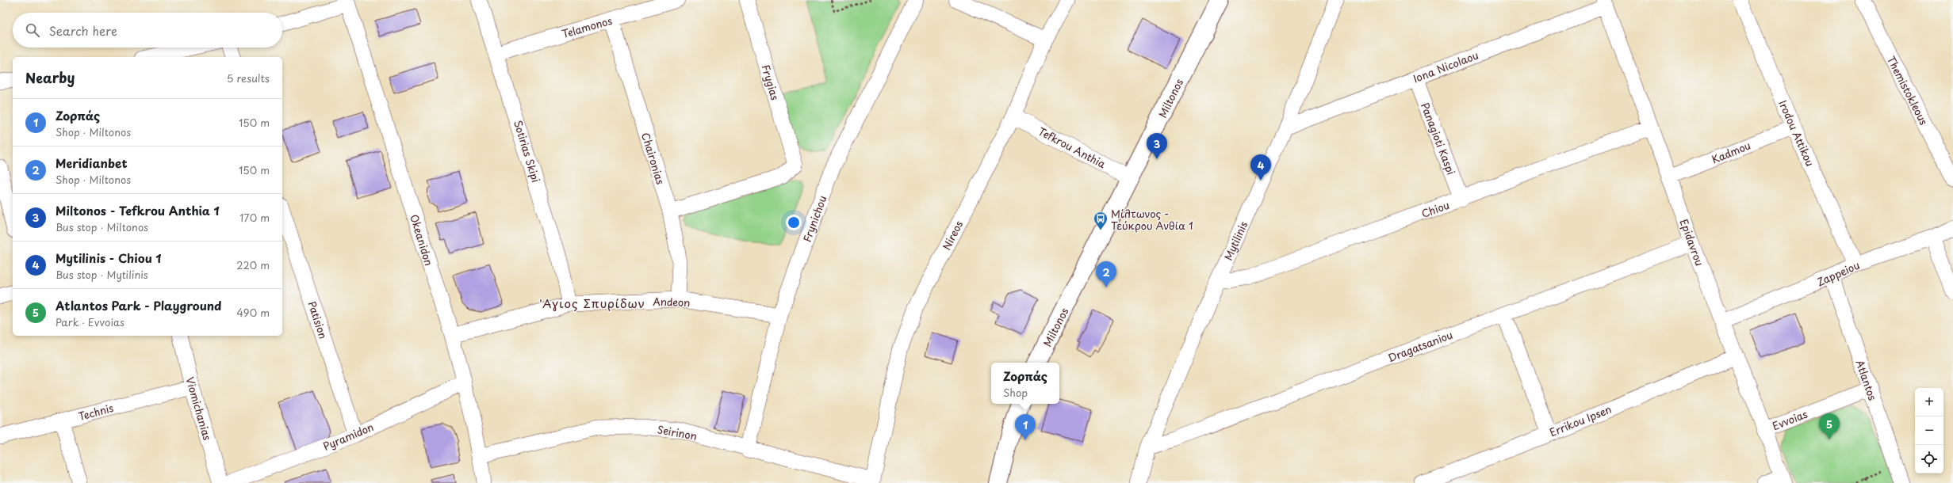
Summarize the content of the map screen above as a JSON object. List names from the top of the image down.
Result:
{
  "streets": {
    "street": [
      "Telamonos",
      "Iona Nicolaou",
      "Frygias",
      "Themistokleous",
      "Miltonos",
      "Irodou Attikou",
      "Panagioti Kaspi",
      "Tefkrou Anthia",
      "Sotirias Skipi",
      "Kadmou",
      "Chaironias",
      "Chiou",
      "Frynichou",
      "Nireos",
      "Okeanidon",
      "Mytilinis",
      "Epidavrou",
      "Zappeiou",
      "Andeon",
      "Patision",
      "Dragatsaniou",
      "Atlantos",
      "Viomichanias",
      "Technis",
      "Evvoias",
      "Errikou Ipsen",
      "Seirinon",
      "Pyramidon"
    ]
  },
  "crossings": [
    ["Telamonos", "Sotirias Skipi"],
    ["Telamonos", "Chaironias"],
    ["Iona Nicolaou", "Panagioti Kaspi"],
    ["Iona Nicolaou", "Mytilinis"],
    ["Iona Nicolaou", "Epidavrou"],
    ["Frygias", "Chaironias"],
    ["Miltonos", "Tefkrou Anthia"],
    ["Irodou Attikou", "Kadmou"],
    ["Irodou Attikou", "Zappeiou"],
    ["Panagioti Kaspi", "Chiou"],
    ["Tefkrou Anthia", "Nireos"],
    ["Sotirias Skipi", "Andeon"],
    ["Kadmou", "Epidavrou"],
    ["Chaironias", "Andeon"],
    ["Chiou", "Mytilinis"],
    ["Chiou", "Epidavrou"],
    ["Frynichou", "Andeon"],
    ["Frynichou", "Seirinon"],
    ["Nireos", "Seirinon"],
    ["Okeanidon", "Andeon"],
    ["Okeanidon", "Seirinon"],
    ["Okeanidon", "Pyramidon"],
    ["Mytilinis", "Dragatsaniou"],
    ["Epidavrou", "Zappeiou"],
    ["Epidavrou", "Dragatsaniou"],
    ["Epidavrou", "Evvoias"],
    ["Epidavrou", "Errikou Ipsen"],
    ["Zappeiou", "Atlantos"],
    ["Patision", "Pyramidon"],
    ["Atlantos", "Evvoias"],
    ["Viomichanias", "Technis"]
  ],
  "districts": ["'Αγιος Σπυρίδων"],
  "places": {
    "bus stop": ["Μίλτωνος - Τεύκρου Ανθία 1"]
  },
  "page": {
    "search": "Search here",
    "heading": ["Nearby", "5 results"],
    "list": [
      {
        "mark": "1",
        "name": "Ζορπάς",
        "note": "Shop · Miltonos",
        "value": "150 m"
      },
      {
        "mark": "2",
        "name": "Meridianbet",
        "note": "Shop · Miltonos",
        "value": "150 m"
      },
      {
        "mark": "3",
        "name": "Miltonos - Tefkrou Anthia 1",
        "note": "Bus stop · Miltonos",
        "value": "170 m"
      },
      {
        "mark": "4",
        "name": "Mytilinis - Chiou 1",
        "note": "Bus stop · Mytilinis",
        "value": "220 m"
      },
      {
        "mark": "5",
        "name": "Atlantos Park - Playground",
        "note": "Park · Evvoias",
        "value": "490 m"
      }
    ],
    "pins": [
      "3",
      "4",
      "2",
      "5",
      "1"
    ],
    "popup": ["Ζορπάς", "Shop"],
    "map_buttons": ["+", "−"]
  }
}
